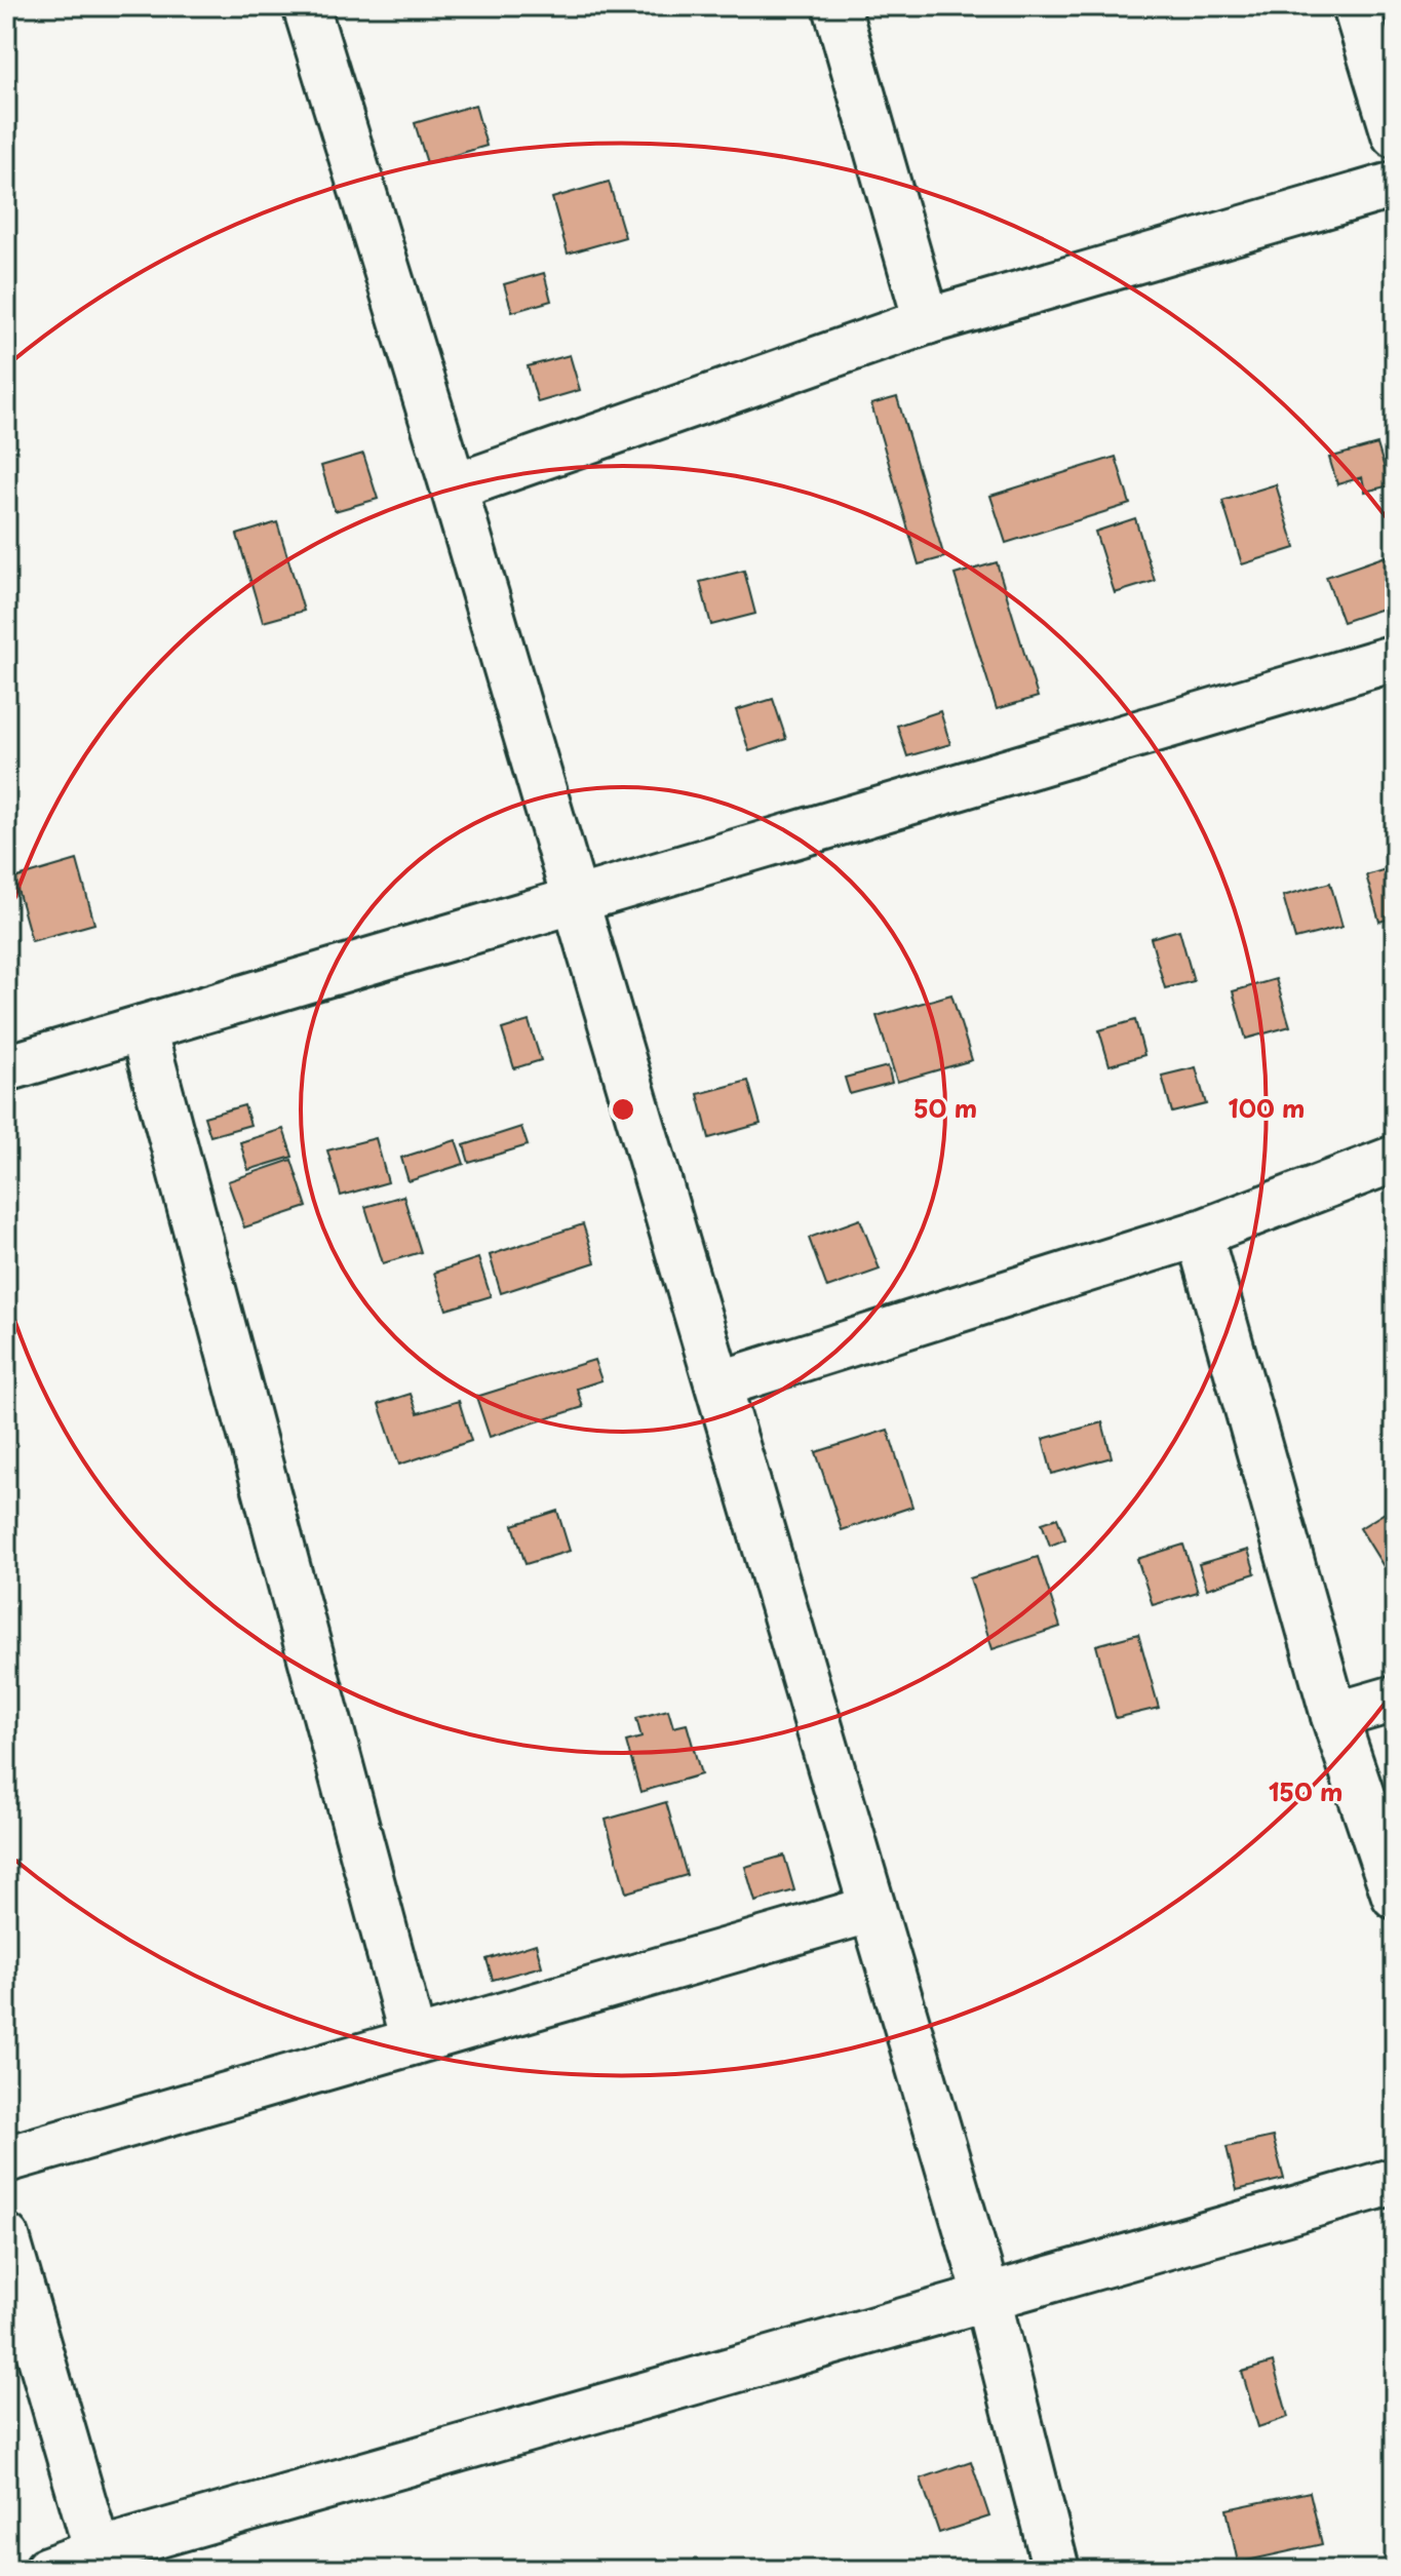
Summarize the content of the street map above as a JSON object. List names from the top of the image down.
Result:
{
  "rings": ["50 m", "100 m", "150 m"]
}
